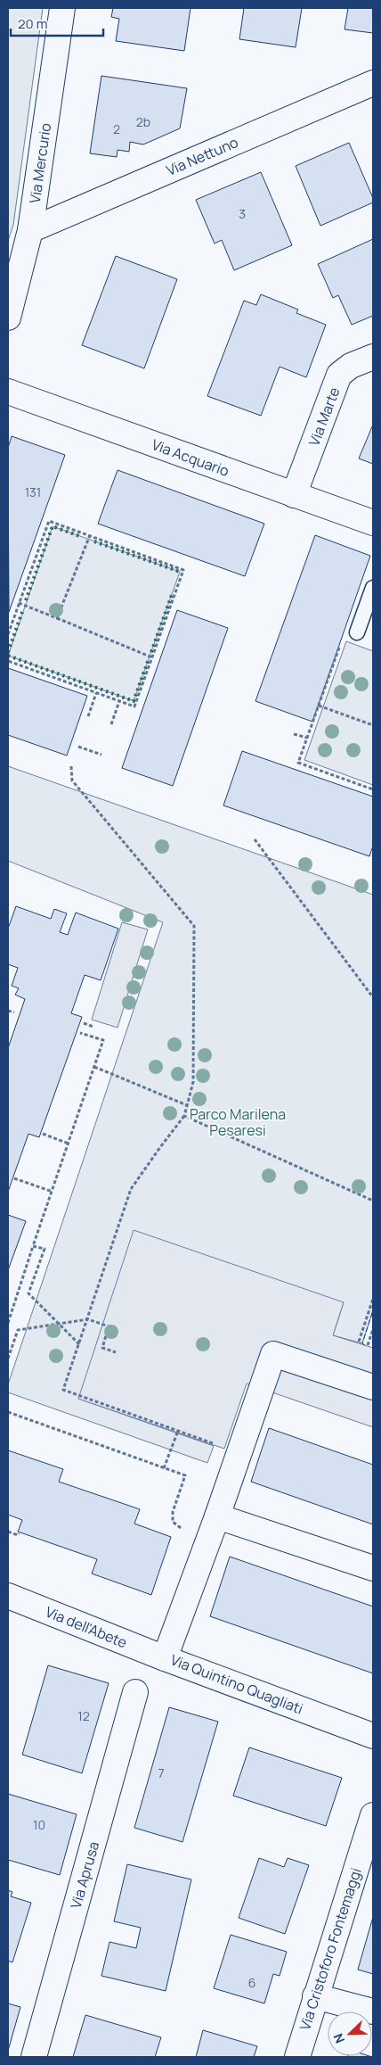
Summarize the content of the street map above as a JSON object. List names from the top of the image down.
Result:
{
  "streets": {
    "street": [
      "Via Nettuno",
      "Via Mercurio",
      "Via Marte",
      "Via Acquario",
      "Via dell'Abete",
      "Via Quintino Quagliati",
      "Via Aprusa",
      "Via Cristoforo Fontemaggi"
    ]
  },
  "crossings": [
    ["Via Nettuno", "Via Mercurio"],
    ["Via Marte", "Via Acquario"],
    ["Via dell'Abete", "Via Quintino Quagliati"]
  ],
  "parks": ["Parco Marilena Pesaresi"],
  "house_numbers": [
    "2b",
    "2",
    "3",
    "131",
    "12",
    "7",
    "10",
    "6"
  ],
  "scale_bar": "20 m",
  "north": "bottom left"
}
